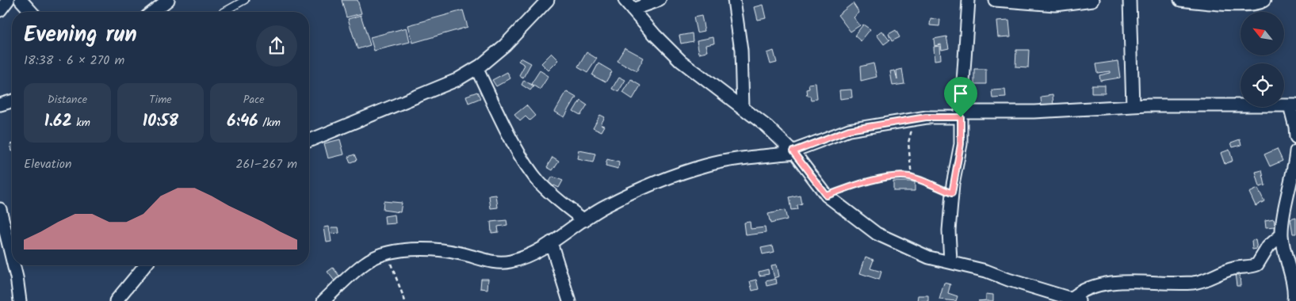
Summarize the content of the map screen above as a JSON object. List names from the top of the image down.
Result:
{
  "north": "top left",
  "page": {
    "heading": ["Evening run", "18:38 · 6 × 270 m"],
    "stats": [
      ["Distance", "1.62 km"],
      ["Time", "10:58"],
      ["Pace", "6:46 /km"]
    ],
    "chart": ["Elevation", "261–267 m"]
  }
}
